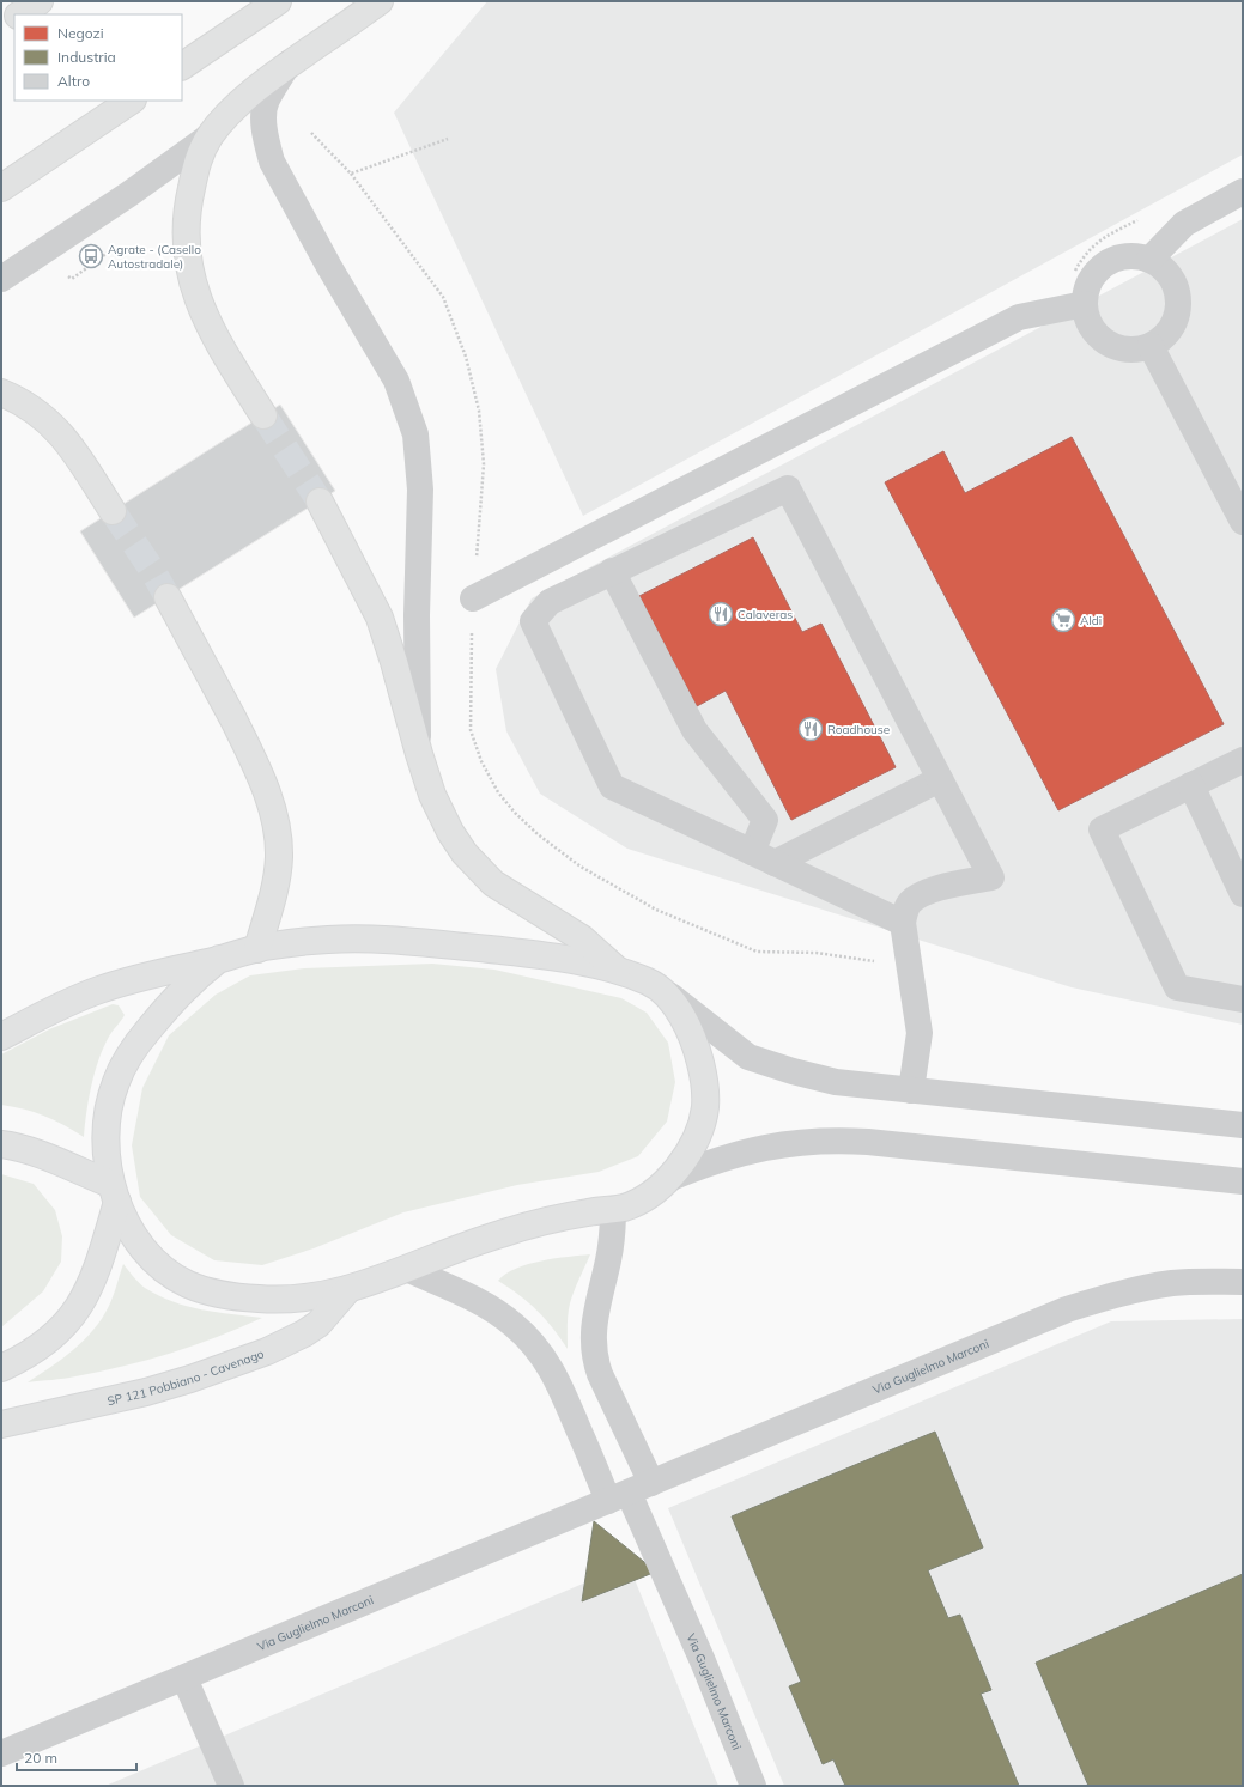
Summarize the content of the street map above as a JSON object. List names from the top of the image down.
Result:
{
  "streets": {
    "main road": ["SP 121 Pobbiano - Cavenago"],
    "street": ["Via Guglielmo Marconi"]
  },
  "places": {
    "bus stop": ["Agrate - (Casello Autostradale)"],
    "restaurant": ["Calaveras", "Roadhouse"],
    "supermarket": ["Aldi"]
  },
  "legend": ["Negozi", "Industria", "Altro"],
  "scale_bar": "20 m"
}
